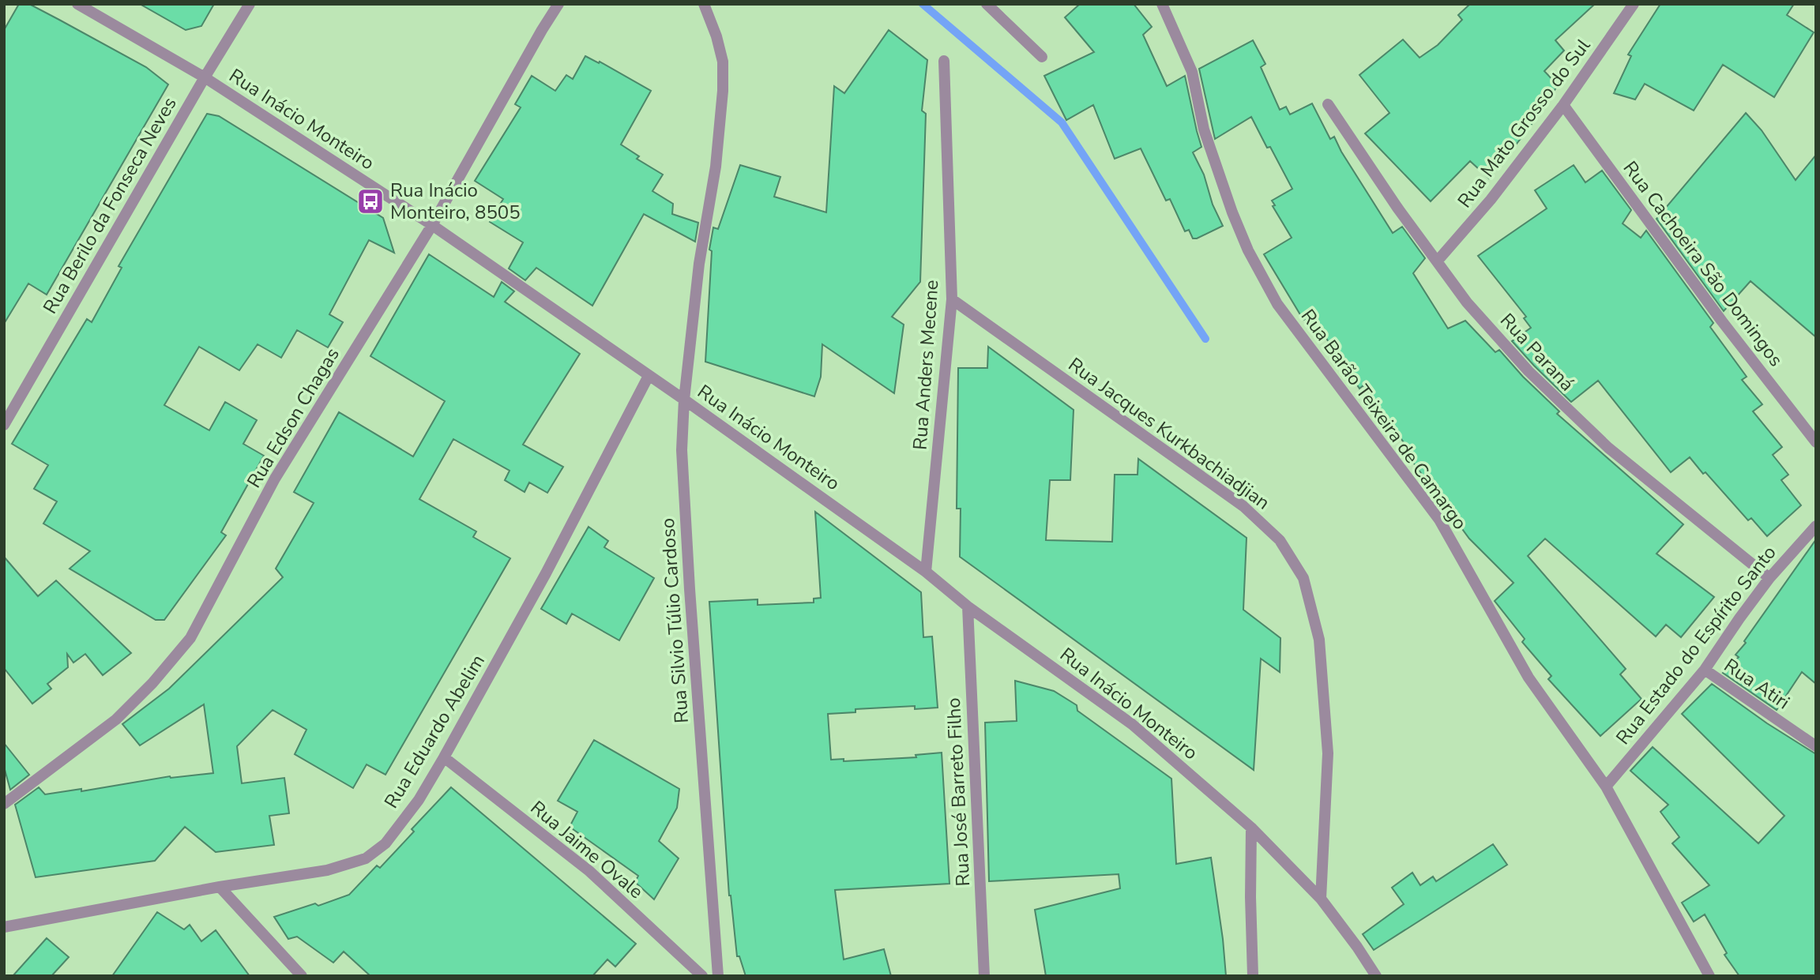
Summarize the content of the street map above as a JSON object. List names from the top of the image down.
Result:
{
  "streets": {
    "street": [
      "Rua Inácio Monteiro",
      "Rua Mato Grosso do Sul",
      "Rua Berilo da Fonseca Neves",
      "Rua Cachoeira São Domingos",
      "Rua Paraná",
      "Rua Anders Mecene",
      "Rua Edson Chagas",
      "Rua Barão Teixeira de Camargo",
      "Rua Jacques Kurkbachiadjian",
      "Rua Silvio Túlio Cardoso",
      "Rua Estado do Espírito Santo",
      "Rua Atiri",
      "Rua Eduardo Abelim",
      "Rua José Barreto Filho",
      "Rua Jaime Ovale"
    ]
  },
  "crossings": [
    ["Rua Inácio Monteiro", "Rua Berilo da Fonseca Neves"],
    ["Rua Inácio Monteiro", "Rua Anders Mecene"],
    ["Rua Inácio Monteiro", "Rua Edson Chagas"],
    ["Rua Inácio Monteiro", "Rua Jacques Kurkbachiadjian"],
    ["Rua Inácio Monteiro", "Rua Silvio Túlio Cardoso"],
    ["Rua Inácio Monteiro", "Rua Eduardo Abelim"],
    ["Rua Inácio Monteiro", "Rua José Barreto Filho"],
    ["Rua Mato Grosso do Sul", "Rua Cachoeira São Domingos"],
    ["Rua Mato Grosso do Sul", "Rua Paraná"],
    ["Rua Paraná", "Rua Estado do Espírito Santo"],
    ["Rua Anders Mecene", "Rua Jacques Kurkbachiadjian"],
    ["Rua Barão Teixeira de Camargo", "Rua Estado do Espírito Santo"],
    ["Rua Estado do Espírito Santo", "Rua Atiri"],
    ["Rua Eduardo Abelim", "Rua Jaime Ovale"]
  ],
  "places": {
    "bus stop": ["Rua Inácio Monteiro, 8505"]
  }
}
